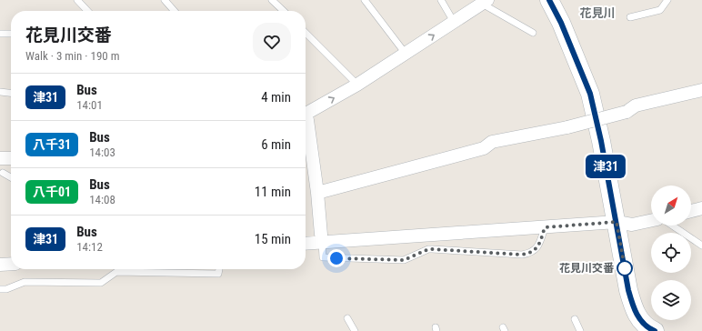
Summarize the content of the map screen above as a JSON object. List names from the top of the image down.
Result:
{
  "districts": ["花見川"],
  "places": ["花見川交番"],
  "lines": ["bus line 津31"],
  "north": "top right",
  "page": {
    "on_map": "津31",
    "heading": ["花見川交番", "Walk · 3 min · 190 m"],
    "list": [
      {
        "mark": "津31",
        "name": "Bus",
        "note": "14:01",
        "value": "4 min"
      },
      {
        "mark": "八千31",
        "name": "Bus",
        "note": "14:03",
        "value": "6 min"
      },
      {
        "mark": "八千01",
        "name": "Bus",
        "note": "14:08",
        "value": "11 min"
      },
      {
        "mark": "津31",
        "name": "Bus",
        "note": "14:12",
        "value": "15 min"
      }
    ]
  }
}
